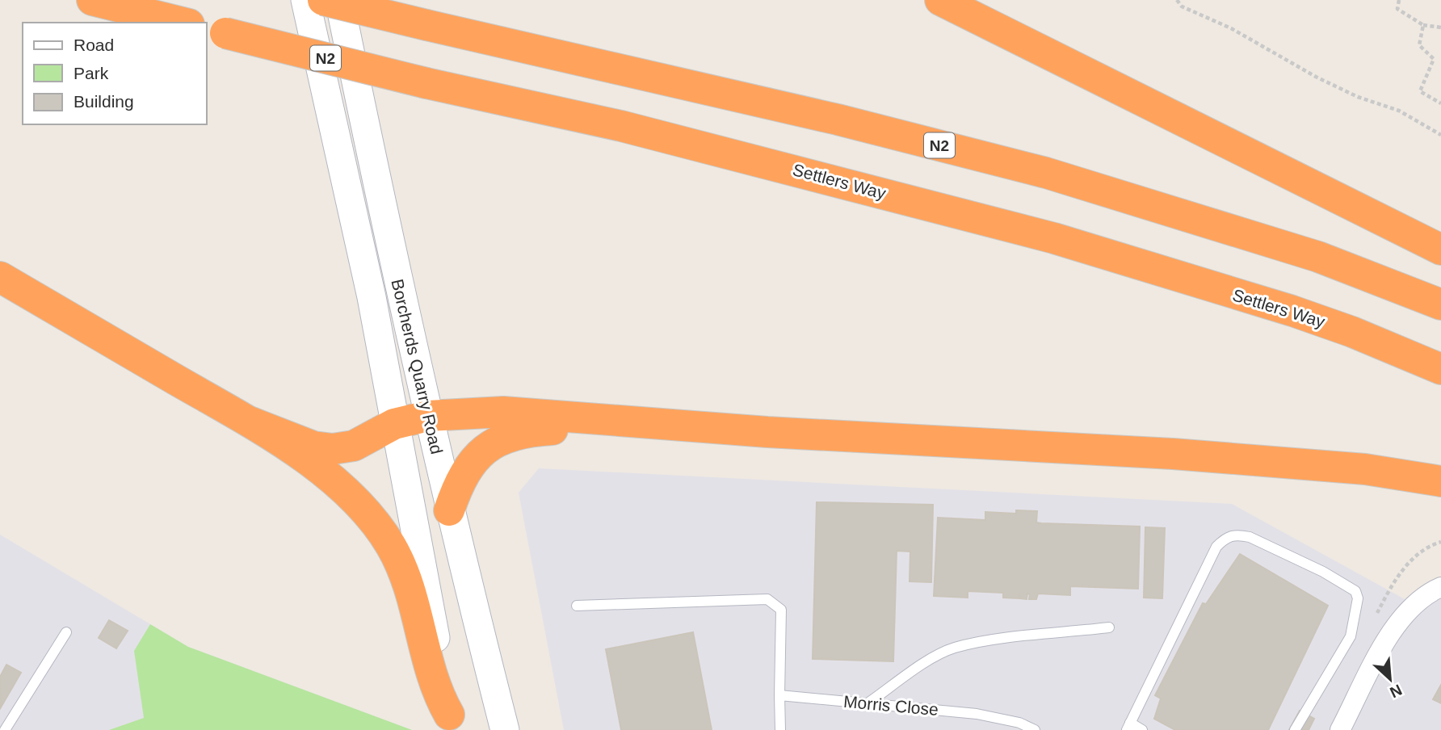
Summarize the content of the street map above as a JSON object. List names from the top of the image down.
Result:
{
  "streets": {
    "highway": ["N2", "Settlers Way"],
    "main road": ["Borcherds Quarry Road"],
    "lane": ["Morris Close"]
  },
  "legend": ["Road", "Park", "Building"],
  "north": "bottom right"
}
